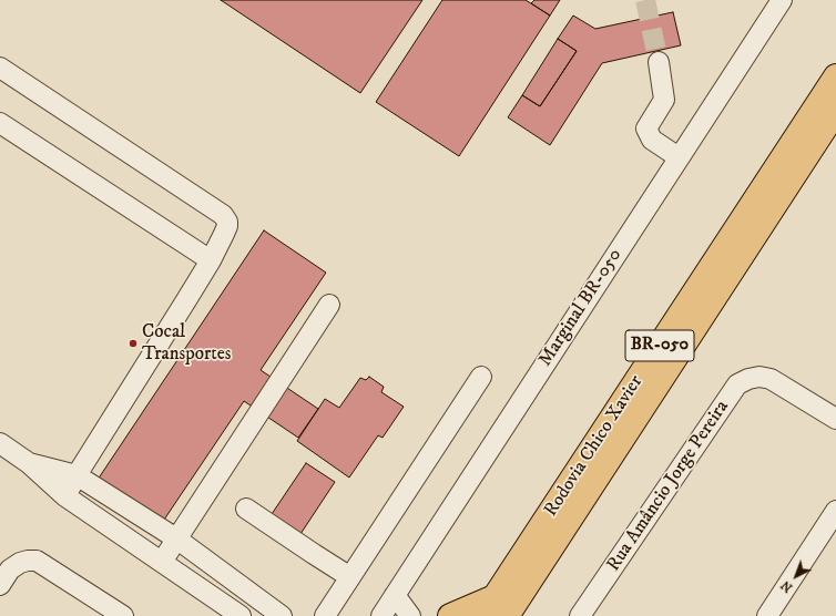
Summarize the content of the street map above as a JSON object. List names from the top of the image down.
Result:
{
  "streets": {
    "highway": ["BR-050", "Rodovia Chico Xavier"],
    "street": ["Marginal BR-050", "Rua Amâncio Jorge Pereira"]
  },
  "places": ["Cocal Transportes"],
  "north": "bottom left"
}
